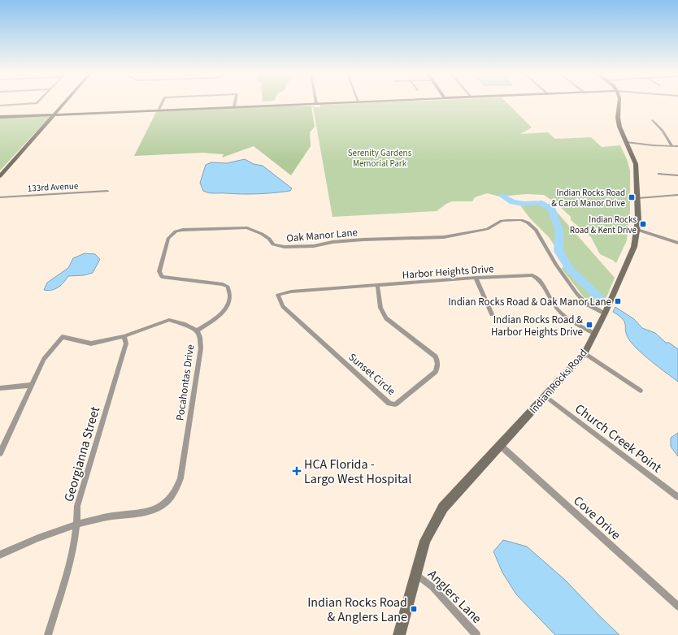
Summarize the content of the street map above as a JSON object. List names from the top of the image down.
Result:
{
  "streets": {
    "street": [
      "133rd Avenue",
      "Oak Manor Lane",
      "Harbor Heights Drive",
      "Sunset Circle",
      "Indian Rocks Road",
      "Pocahontas Drive",
      "Church Creek Point",
      "Georgianna Street",
      "Cove Drive",
      "Anglers Lane"
    ]
  },
  "crossings": [
    ["Oak Manor Lane", "Indian Rocks Road"],
    ["Oak Manor Lane", "Pocahontas Drive"],
    ["Harbor Heights Drive", "Sunset Circle"],
    ["Harbor Heights Drive", "Indian Rocks Road"],
    ["Indian Rocks Road", "Church Creek Point"],
    ["Indian Rocks Road", "Cove Drive"],
    ["Indian Rocks Road", "Anglers Lane"],
    ["Pocahontas Drive", "Georgianna Street"]
  ],
  "parks": ["Serenity Gardens Memorial Park"],
  "places": {
    "transit": [
      "Indian Rocks Road & Carol Manor Drive",
      "Indian Rocks Road & Kent Drive",
      "Indian Rocks Road & Oak Manor Lane",
      "Indian Rocks Road & Harbor Heights Drive",
      "Indian Rocks Road & Anglers Lane"
    ],
    "health": ["HCA Florida - Largo West Hospital"]
  }
}
